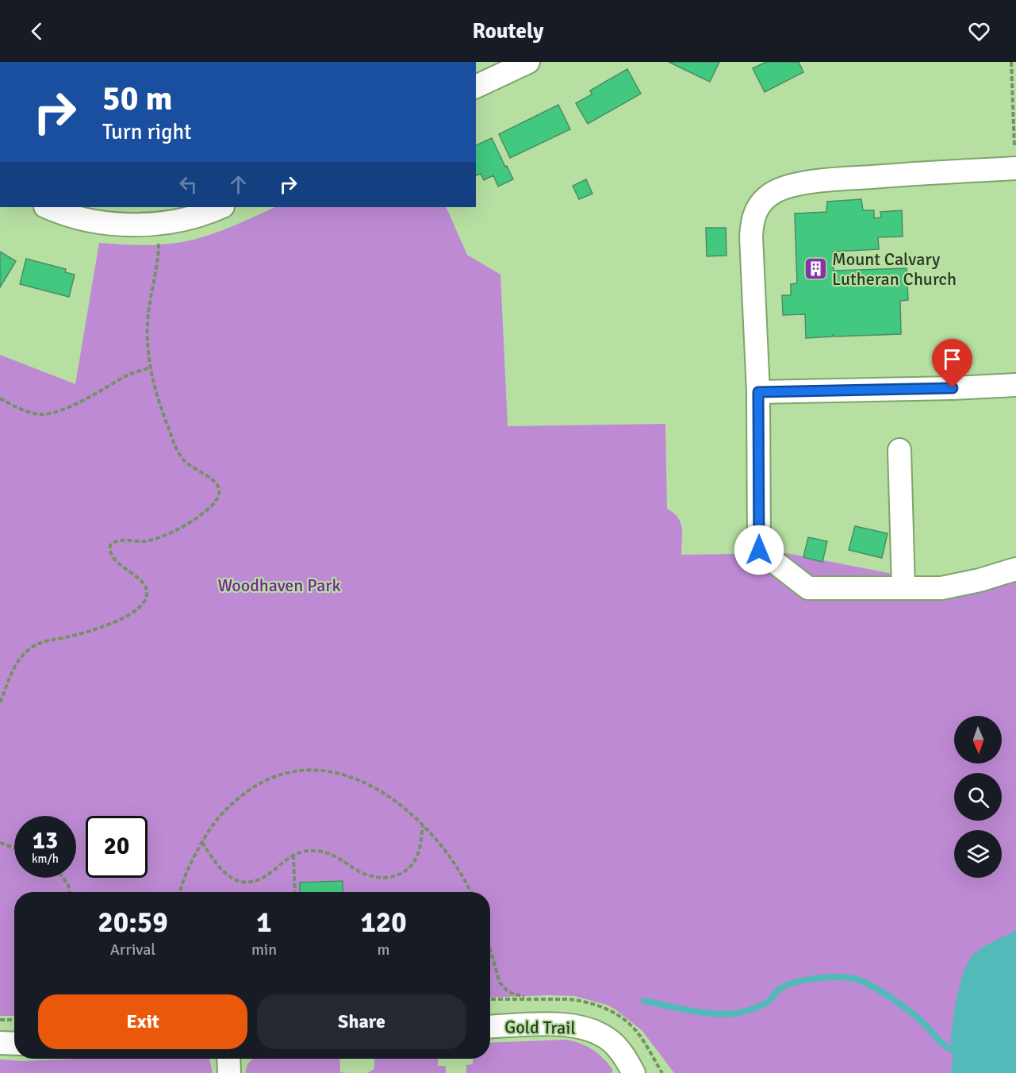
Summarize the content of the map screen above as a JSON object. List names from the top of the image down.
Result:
{
  "streets": {
    "street": ["Gold Trail"]
  },
  "parks": ["Woodhaven Park"],
  "places": {
    "building": ["Mount Calvary Lutheran Church"]
  },
  "north": "bottom",
  "page": {
    "header": "Routely",
    "turn": ["50 m", "Turn right"],
    "speed": "13 km/h",
    "limit": "20",
    "eta": [
      "20:59",
      "Arrival",
      "1",
      "min",
      "120",
      "m"
    ],
    "buttons": ["Exit", "Share"]
  }
}
